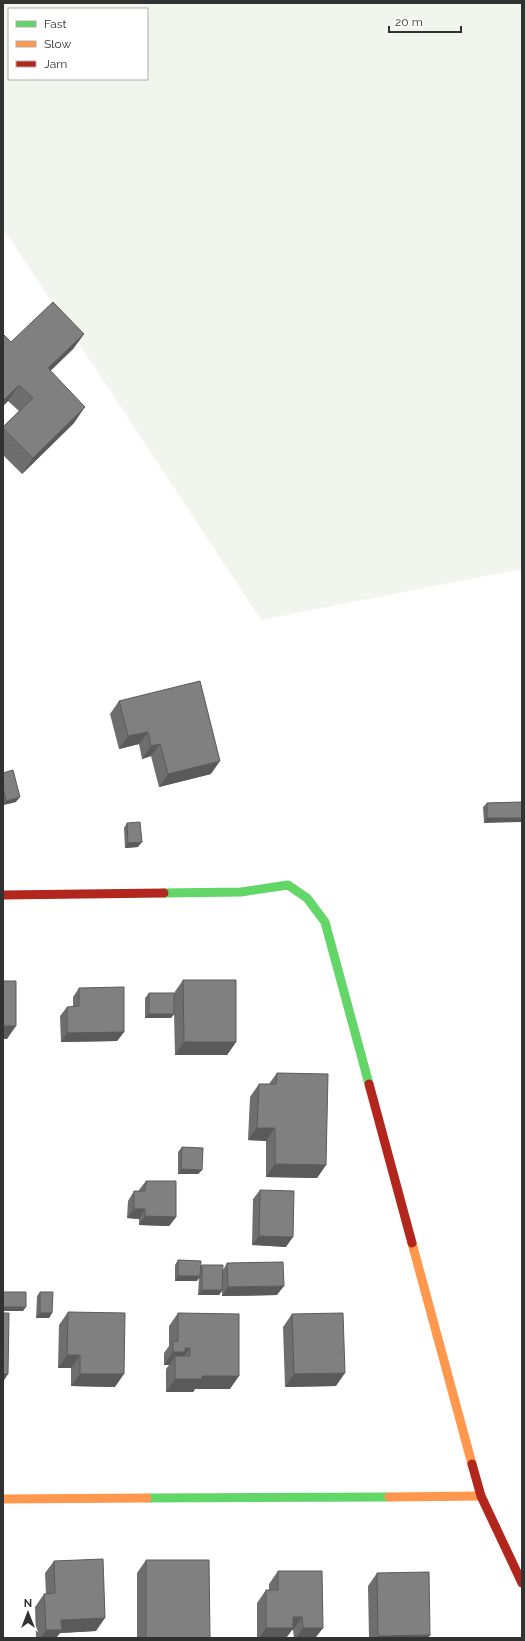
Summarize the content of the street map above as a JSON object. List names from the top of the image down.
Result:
{
  "legend": ["Fast", "Slow", "Jam"],
  "scale_bar": "20 m",
  "north": "top"
}
